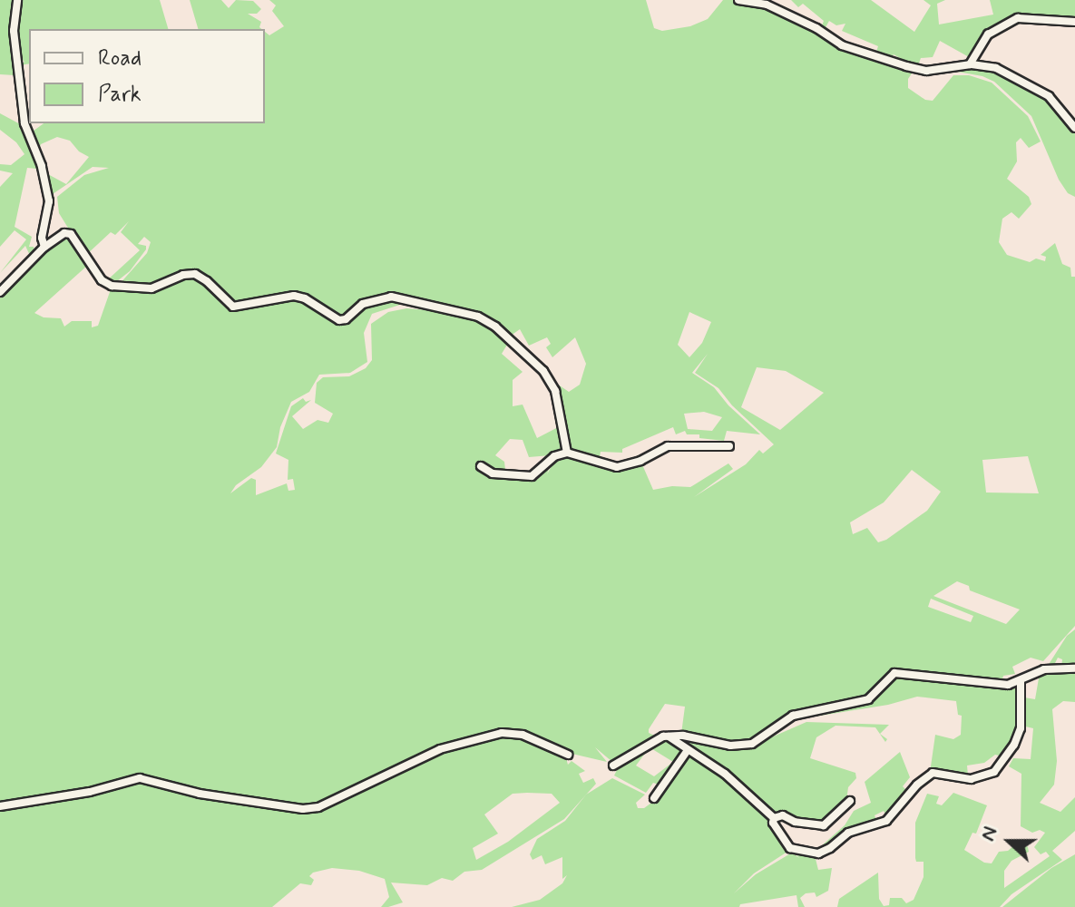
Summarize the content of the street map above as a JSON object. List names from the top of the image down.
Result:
{
  "legend": ["Road", "Park"],
  "north": "left"
}
